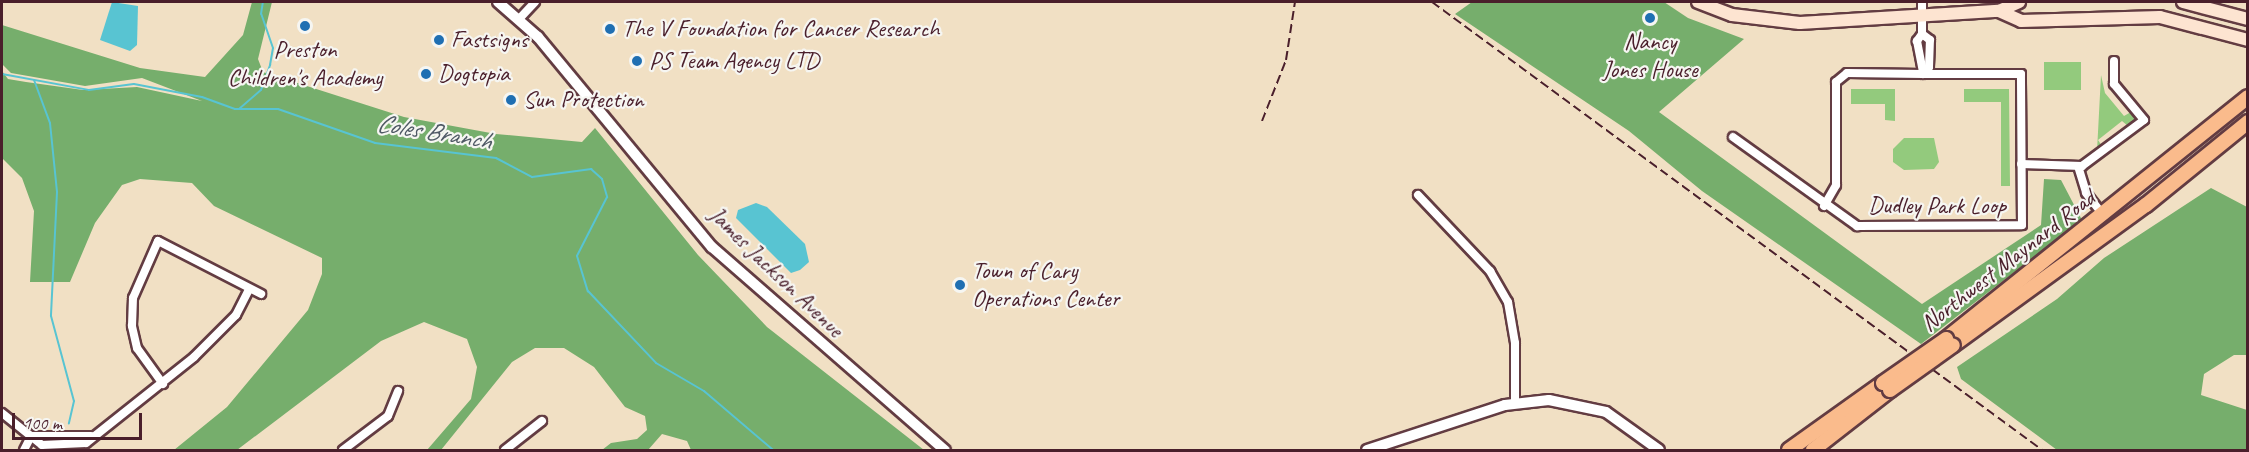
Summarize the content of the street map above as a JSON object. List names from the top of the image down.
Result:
{
  "streets": {
    "main road": ["Northwest Maynard Road"],
    "street": ["Dudley Park Loop", "James Jackson Avenue"]
  },
  "water": ["Coles Branch"],
  "places": [
    "Nancy Jones House",
    "Preston Children's Academy",
    "The V Foundation for Cancer Research",
    "Fastsigns",
    "PS Team Agency LTD",
    "Dogtopia",
    "Sun Protection",
    "Town of Cary Operations Center"
  ],
  "scale_bar": "100 m"
}
